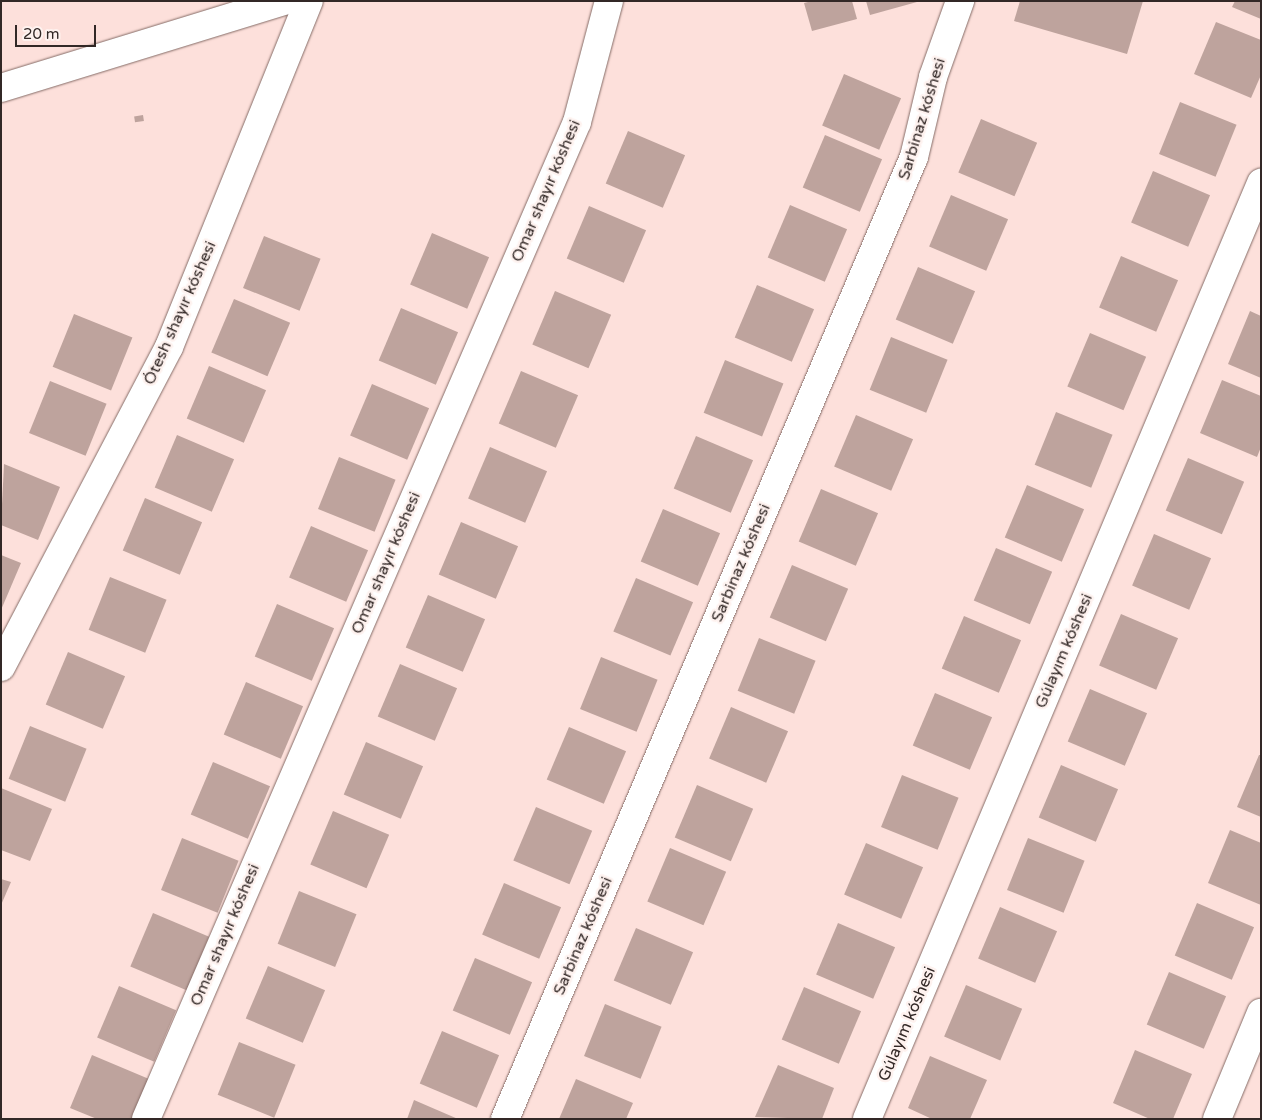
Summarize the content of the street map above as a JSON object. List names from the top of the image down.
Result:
{
  "streets": {
    "street": [
      "Sarbinaz kóshesi",
      "Omar shayır kóshesi",
      "Ótesh shayır kóshesi",
      "Gúlayım kóshesi"
    ]
  },
  "scale_bar": "20 m"
}
